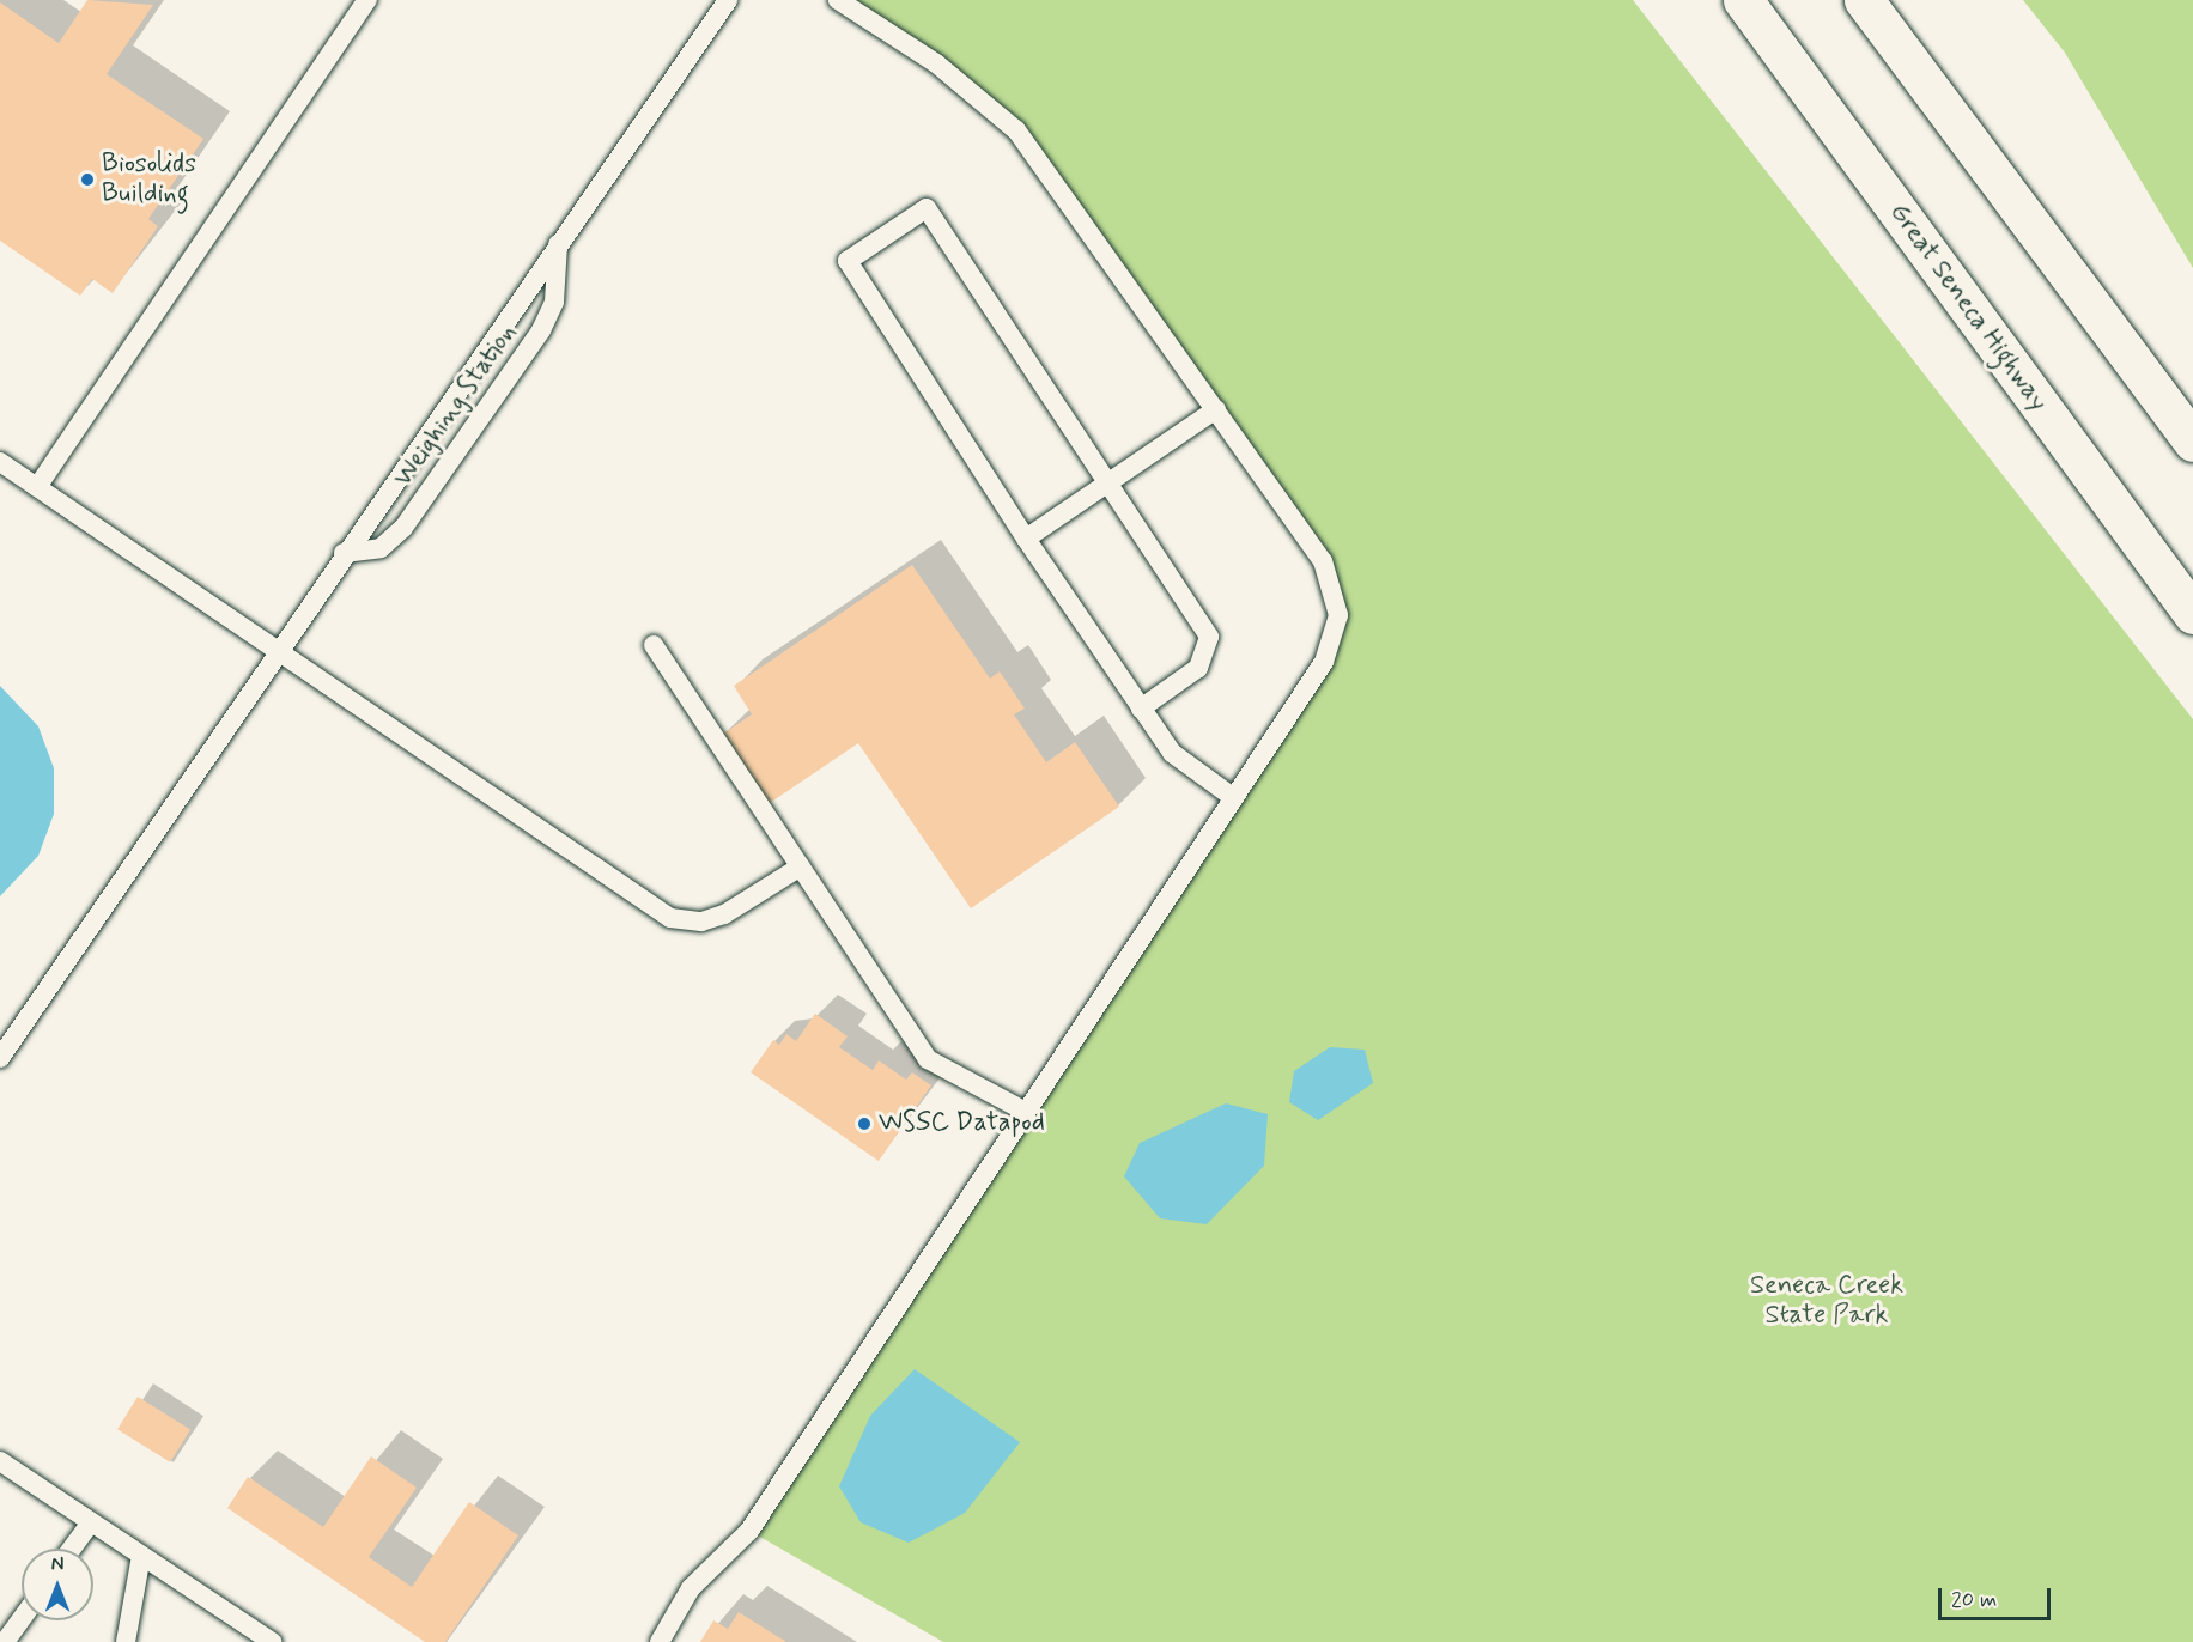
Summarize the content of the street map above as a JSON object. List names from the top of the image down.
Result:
{
  "streets": {
    "main road": ["Great Seneca Highway"],
    "lane": ["Weighing Station"]
  },
  "parks": ["Seneca Creek State Park"],
  "places": ["Biosolids Building", "WSSC Datapod"],
  "scale_bar": "20 m",
  "north": "top"
}
